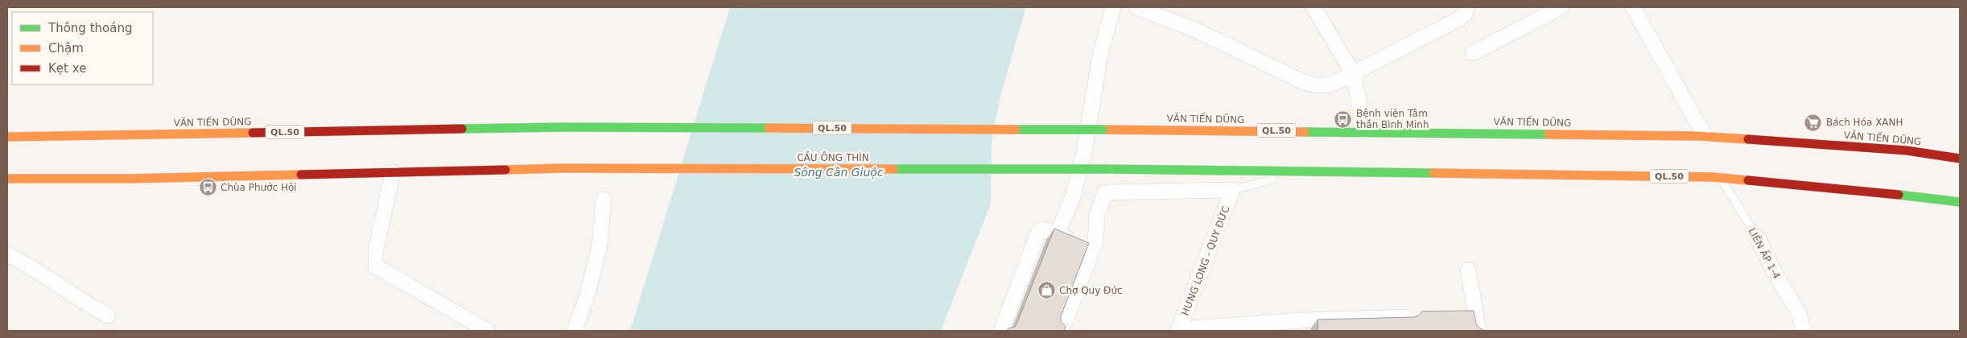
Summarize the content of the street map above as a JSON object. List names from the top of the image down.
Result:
{
  "streets": {
    "highway": ["VĂN TIẾN DŨNG", "QL.50", "CẦU ÔNG THÌN"],
    "street": ["LIÊN ẤP 1-4", "HƯNG LONG - QUY ĐỨC"]
  },
  "crossings": [
    ["QL.50", "CẦU ÔNG THÌN"],
    ["QL.50", "LIÊN ẤP 1-4"]
  ],
  "water": ["Sông Cần Giuộc"],
  "places": {
    "bus stop": ["Bệnh viện Tâm thần Bình Minh", "Chùa Phước Hội"],
    "supermarket": ["Bách Hóa XANH"],
    "shop": ["Chợ Quy Đức"]
  },
  "legend": ["Thông thoáng", "Chậm", "Kẹt xe"]
}
